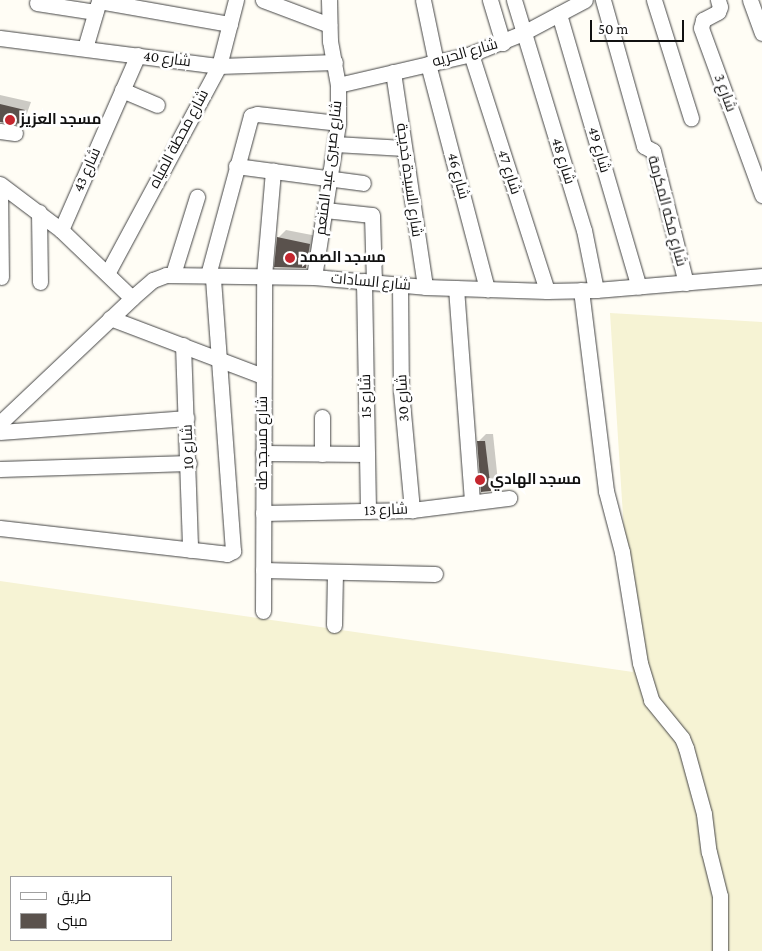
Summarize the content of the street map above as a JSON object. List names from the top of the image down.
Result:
{
  "streets": {
    "street": [
      "شارع الحريه",
      "شارع 40",
      "شارع 3",
      "شارع محطة المياه",
      "شارع 49",
      "شارع 48",
      "شارع صبرى عبد المنعم",
      "شارع 43",
      "شارع 47",
      "شارع 46",
      "شارع السيدة خديجة",
      "شارع مكه المكرمة",
      "شارع السادات",
      "شارع 15",
      "شارع 30",
      "شارع مسجد طه",
      "شارع 10",
      "شارع 13"
    ]
  },
  "crossings": [
    ["شارع الحريه", "شارع 49"],
    ["شارع الحريه", "شارع 48"],
    ["شارع الحريه", "شارع صبرى عبد المنعم"],
    ["شارع الحريه", "شارع 47"],
    ["شارع الحريه", "شارع 46"],
    ["شارع الحريه", "شارع السيدة خديجة"],
    ["شارع 40", "شارع محطة المياه"],
    ["شارع 40", "شارع صبرى عبد المنعم"],
    ["شارع 40", "شارع 43"],
    ["شارع 49", "شارع السادات"],
    ["شارع 48", "شارع السادات"],
    ["شارع صبرى عبد المنعم", "شارع السادات"],
    ["شارع صبرى عبد المنعم", "شارع 15"],
    ["شارع 47", "شارع السادات"],
    ["شارع 46", "شارع السادات"],
    ["شارع السيدة خديجة", "شارع السادات"],
    ["شارع مكه المكرمة", "شارع السادات"],
    ["شارع السادات", "شارع 15"],
    ["شارع السادات", "شارع 30"],
    ["شارع السادات", "شارع مسجد طه"],
    ["شارع 15", "شارع 13"],
    ["شارع 30", "شارع 13"],
    ["شارع مسجد طه", "شارع 13"]
  ],
  "places": ["مسجد العزيز", "مسجد الصمد", "مسجد الهادي"],
  "legend": ["طريق", "مبنى"],
  "scale_bar": "50 m"
}
